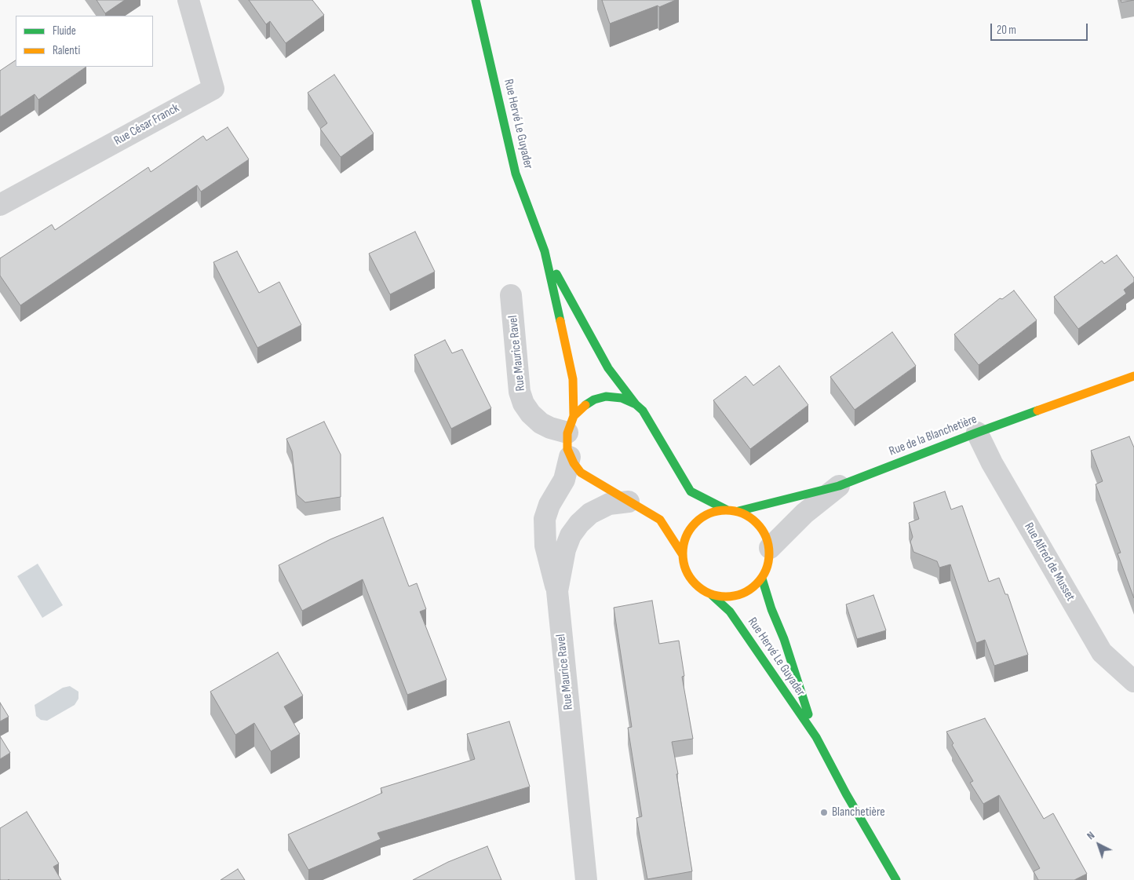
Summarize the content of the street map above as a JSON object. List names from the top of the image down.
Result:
{
  "streets": {
    "street": [
      "Rue Hervé Le Guyader",
      "Rue César Franck",
      "Rue Maurice Ravel",
      "Rue de la Blanchetière",
      "Rue Alfred de Musset"
    ]
  },
  "crossings": [
    ["Rue Hervé Le Guyader", "Rue Maurice Ravel"],
    ["Rue Hervé Le Guyader", "Rue de la Blanchetière"],
    ["Rue de la Blanchetière", "Rue Alfred de Musset"]
  ],
  "places": ["Blanchetière"],
  "legend": ["Fluide", "Ralenti"],
  "scale_bar": "20 m",
  "north": "top left"
}
